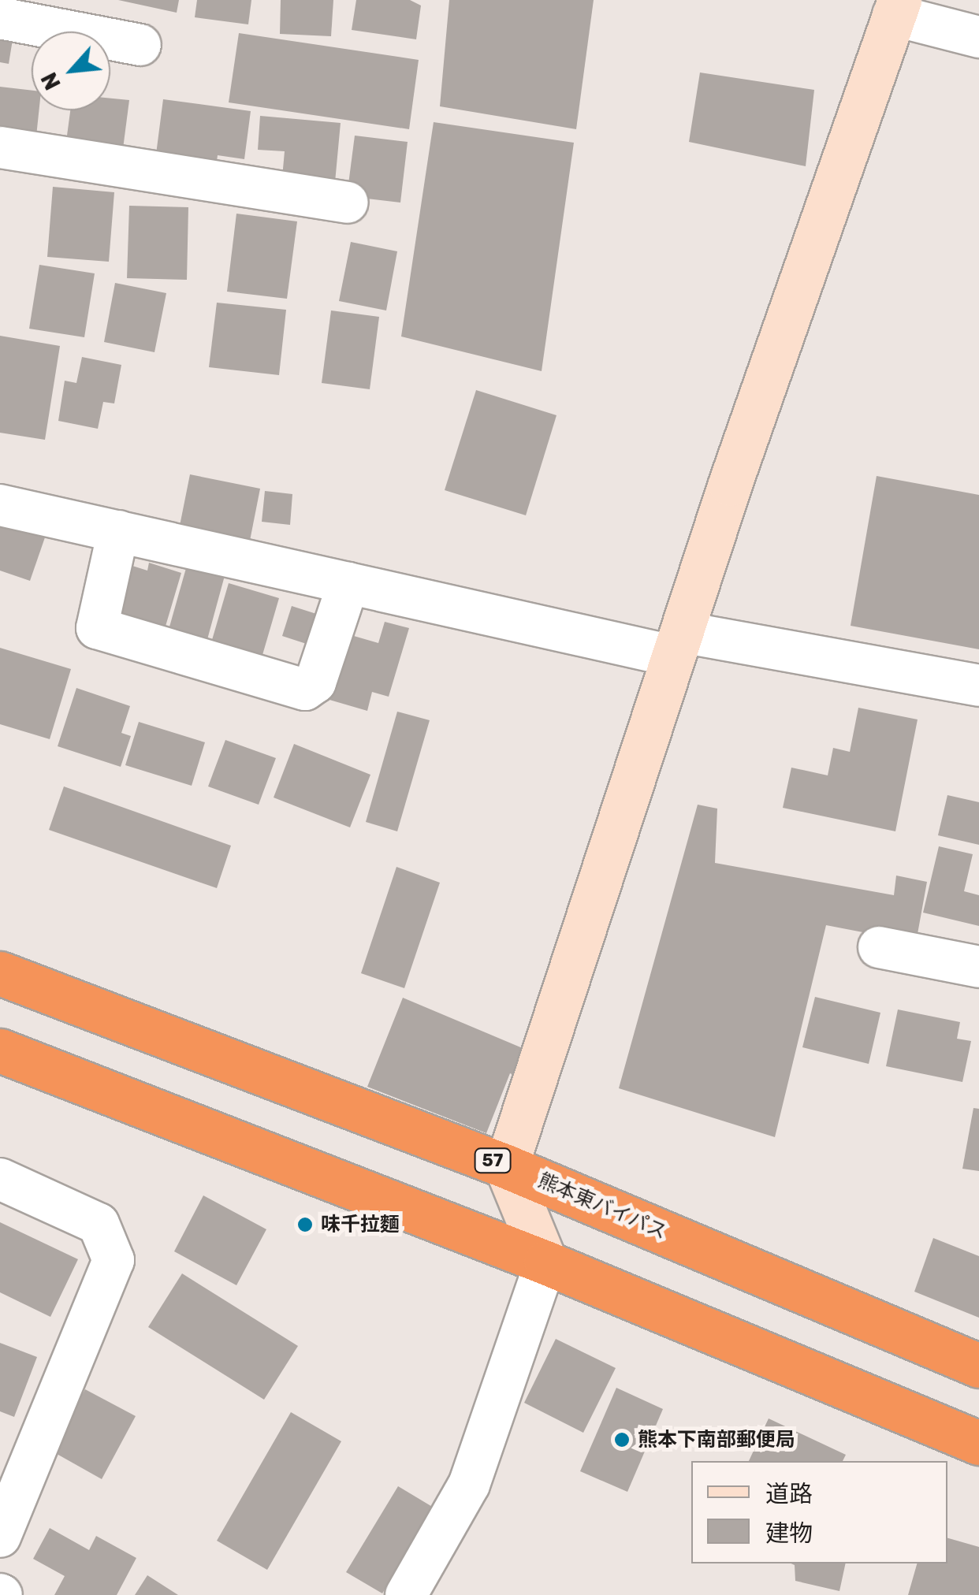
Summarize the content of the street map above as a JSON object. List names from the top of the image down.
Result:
{
  "streets": {
    "highway": ["57", "熊本東バイパス"]
  },
  "places": ["味千拉麵", "熊本下南部郵便局"],
  "legend": ["道路", "建物"],
  "north": "bottom left"
}
